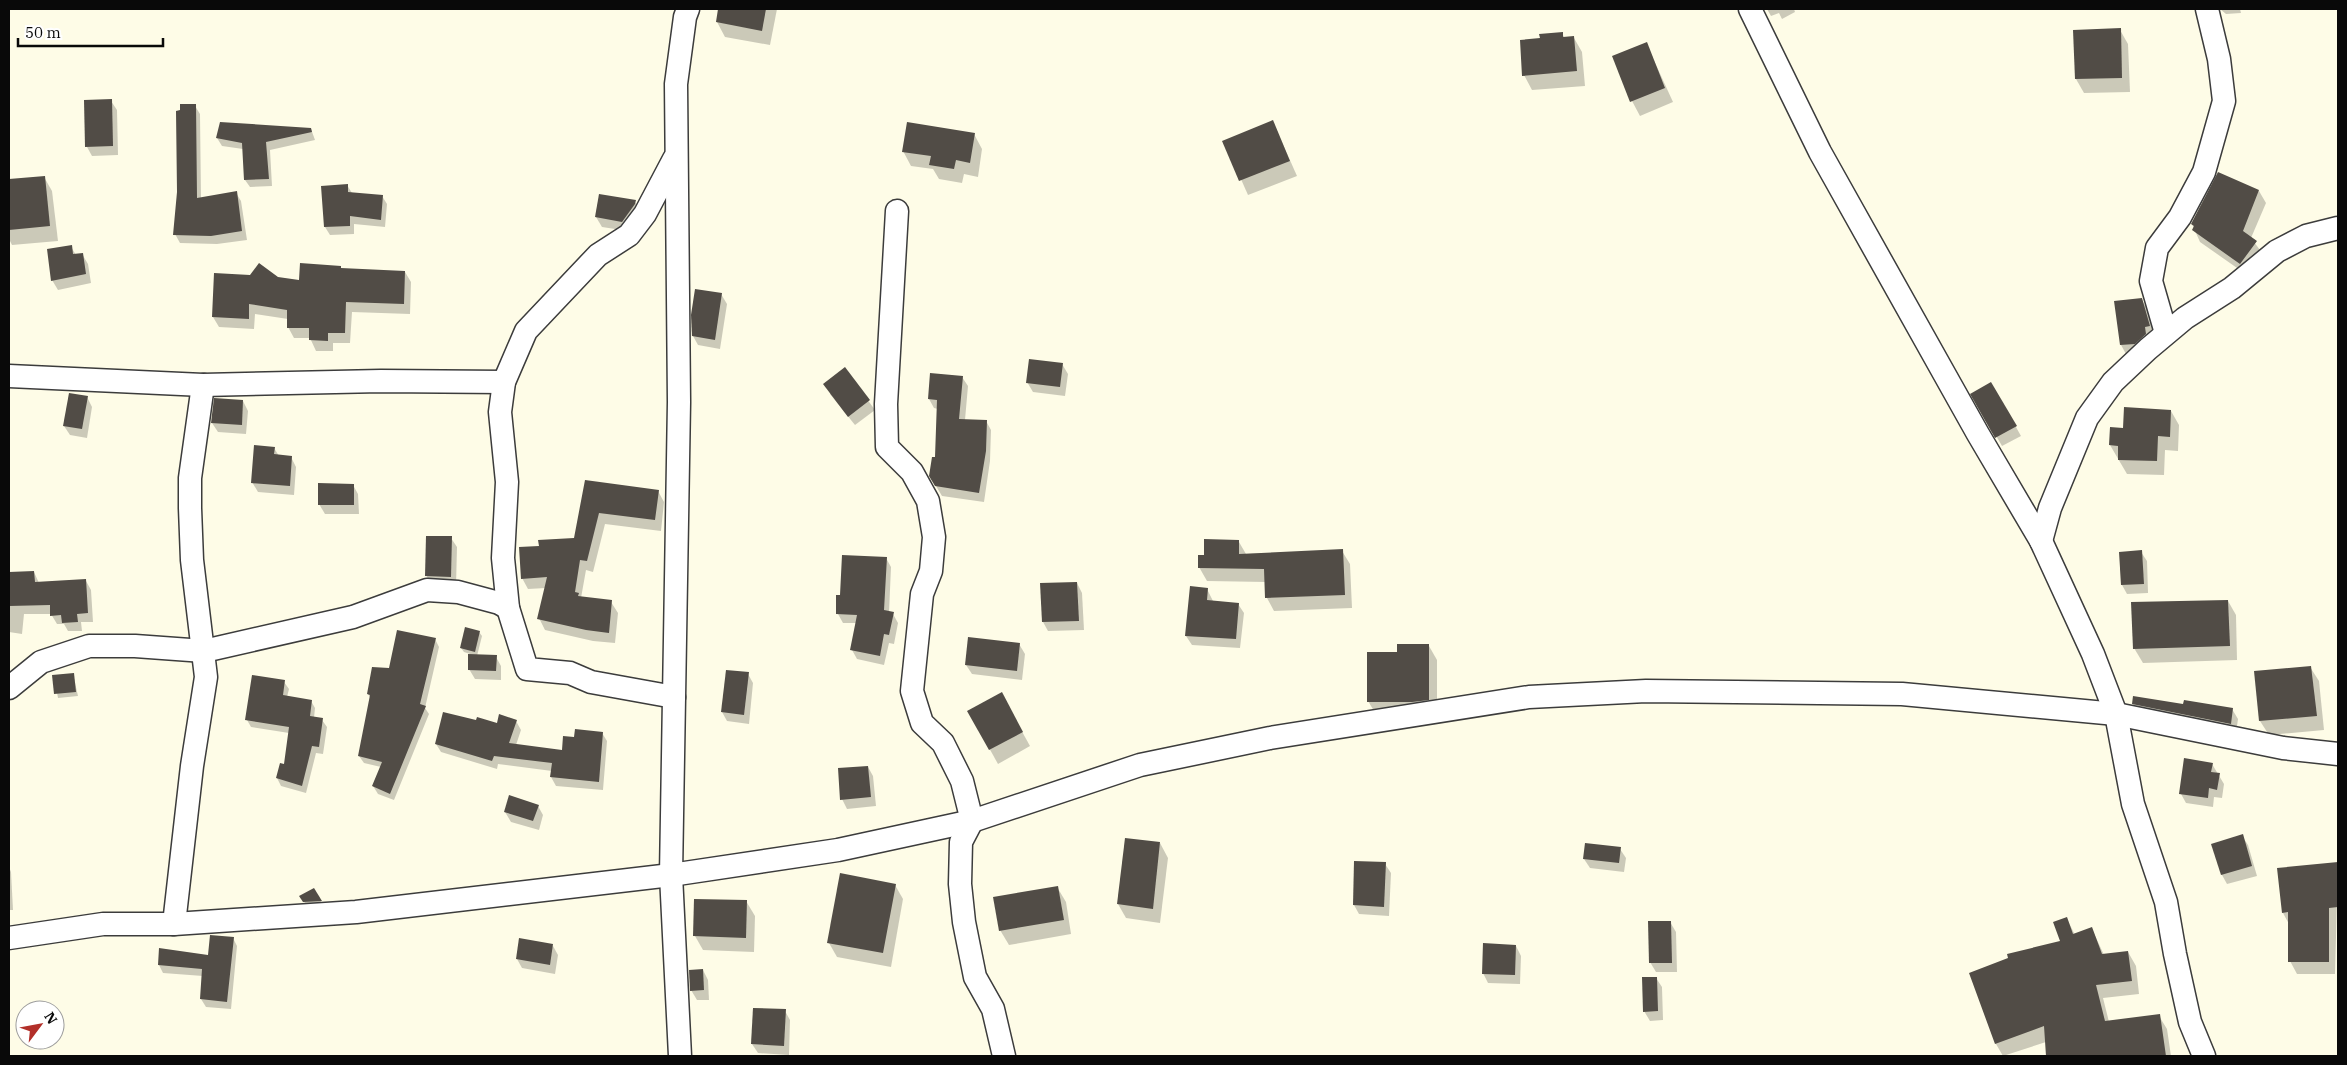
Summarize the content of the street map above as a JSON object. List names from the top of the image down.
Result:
{
  "scale_bar": "50 m",
  "north": "top right"
}
